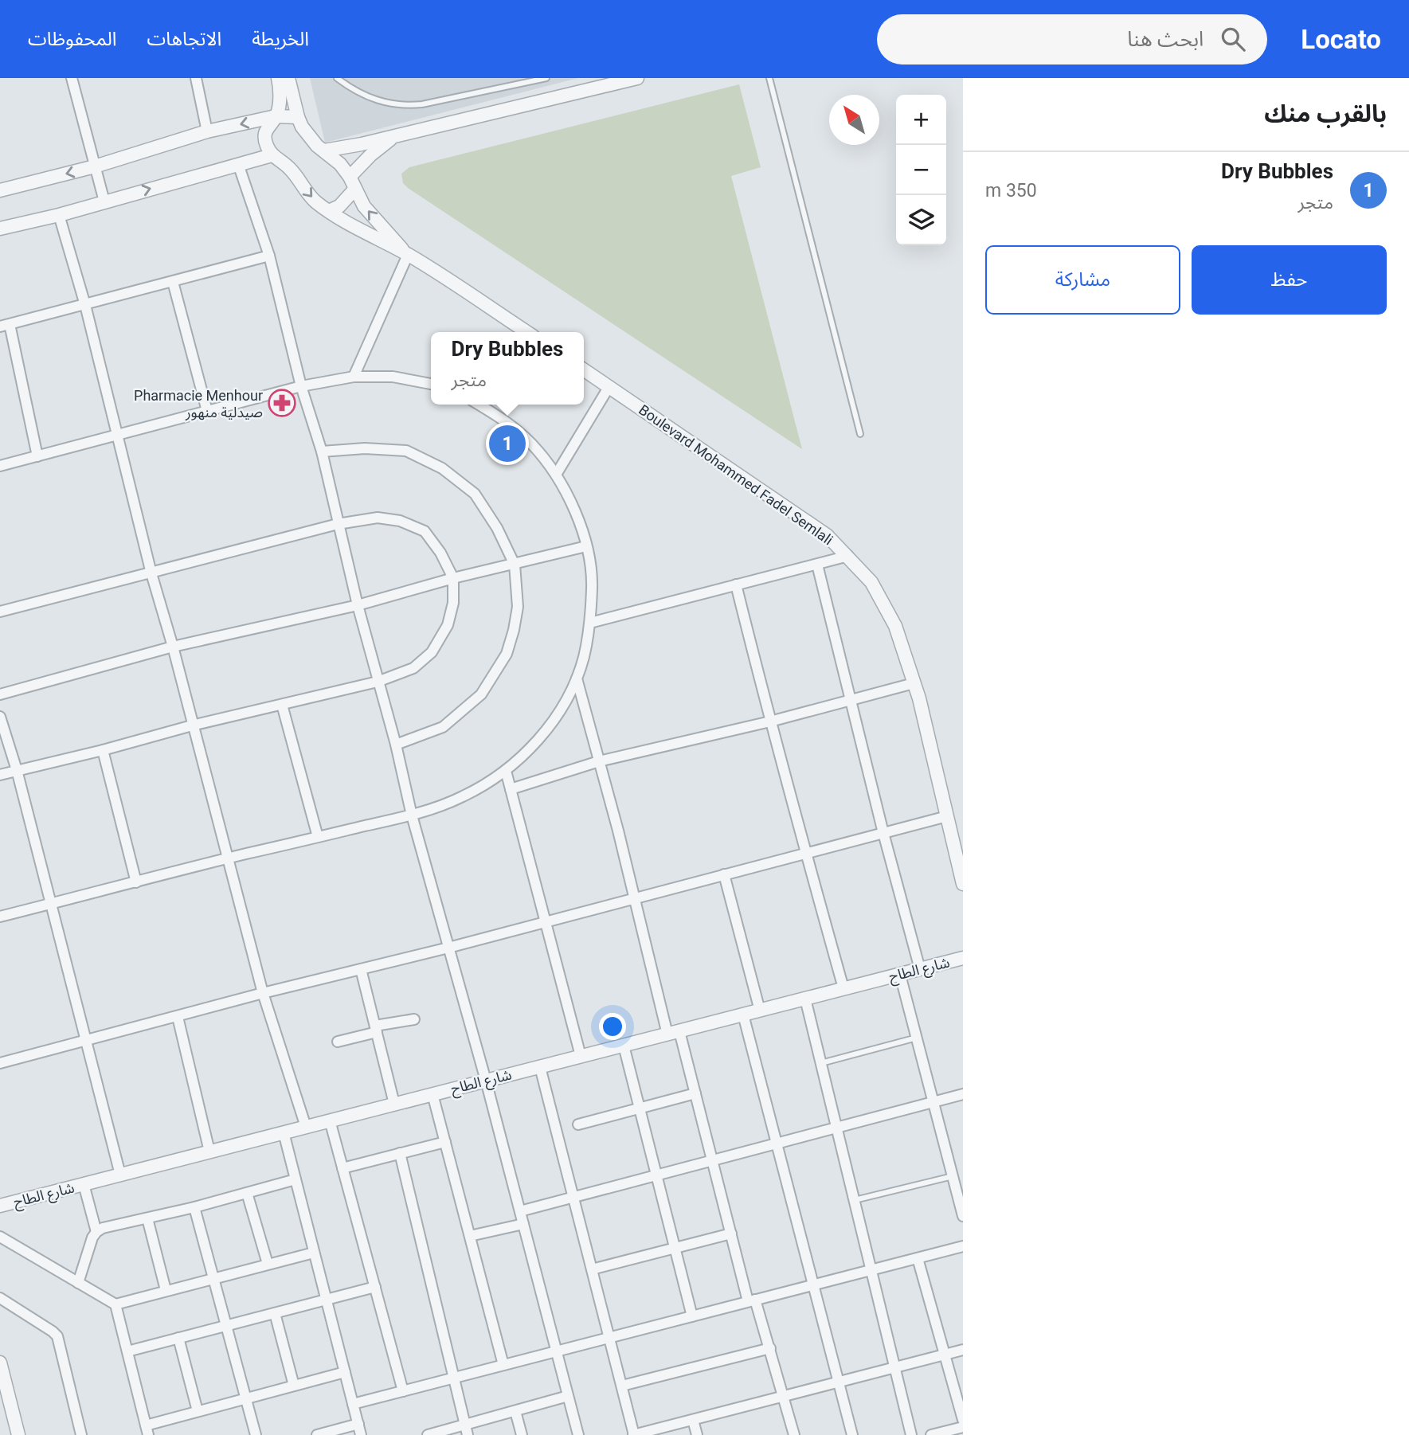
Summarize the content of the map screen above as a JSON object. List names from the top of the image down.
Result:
{
  "streets": {
    "street": ["Boulevard Mohammed Fadel Semlali", "شارع الطاح"]
  },
  "places": {
    "pharmacy": ["Pharmacie Menhour صيدلية منهور"]
  },
  "north": "top left",
  "page": {
    "header": "Locato",
    "search": "ابحث هنا",
    "nav": ["الخريطة", "الاتجاهات", "المحفوظات"],
    "heading": "بالقرب منك",
    "map_buttons": ["+", "−"],
    "list": [
      {
        "mark": "1",
        "name": "Dry Bubbles",
        "note": "متجر",
        "value": "350 m"
      }
    ],
    "buttons": ["حفظ", "مشاركة"],
    "popup": ["Dry Bubbles", "متجر"],
    "pins": "1"
  }
}
